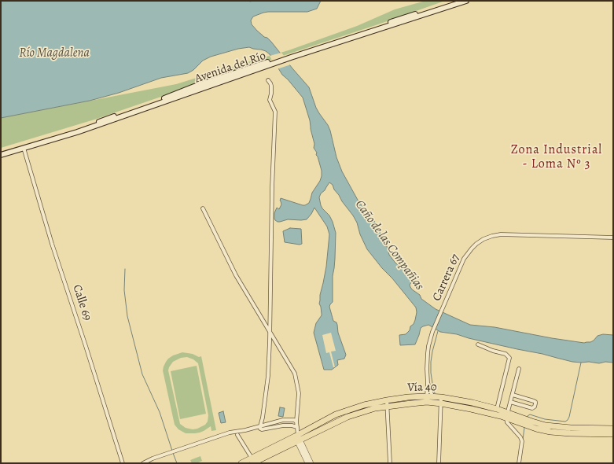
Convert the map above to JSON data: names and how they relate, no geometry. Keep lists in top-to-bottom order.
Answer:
{
  "streets": {
    "highway": ["Vía 40"],
    "main road": ["Avenida del Río"],
    "street": ["Carrera 67", "Calle 69"]
  },
  "crossings": [
    ["Avenida del Río", "Calle 69"],
    ["Carrera 67", "Vía 40"]
  ],
  "districts": ["Zona Industrial - Loma Nº 3"],
  "water": ["Río Magdalena", "Caño de las Compañias"]
}
